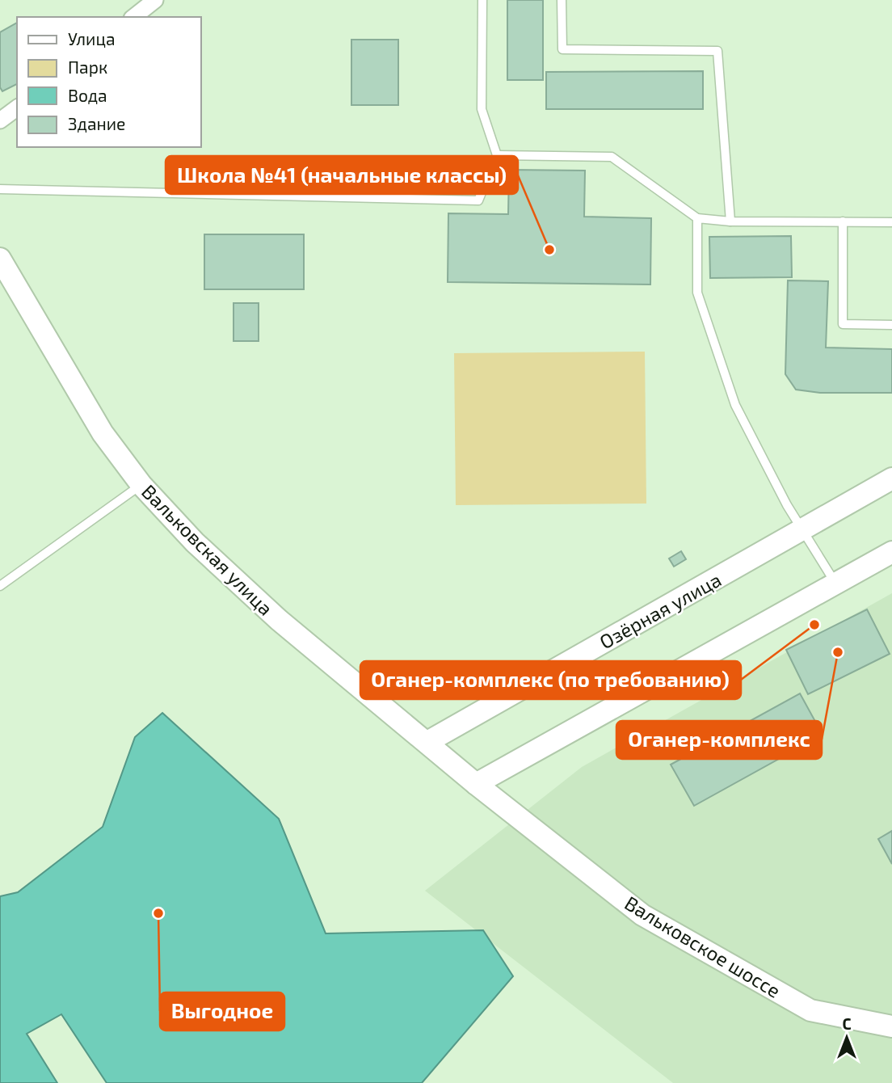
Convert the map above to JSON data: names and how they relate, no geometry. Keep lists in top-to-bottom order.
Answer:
{
  "streets": {
    "main road": ["Вальковская улица", "Озёрная улица", "Вальковское шоссе"]
  },
  "crossings": [
    ["Вальковская улица", "Озёрная улица"],
    ["Вальковская улица", "Вальковское шоссе"],
    ["Озёрная улица", "Вальковское шоссе"]
  ],
  "places": [
    "Школа №41 (начальные классы)",
    "Оганер-комплекс (по требованию)",
    "Оганер-комплекс",
    "Выгодное"
  ],
  "legend": [
    "Улица",
    "Парк",
    "Вода",
    "Здание"
  ],
  "north": "top"
}
